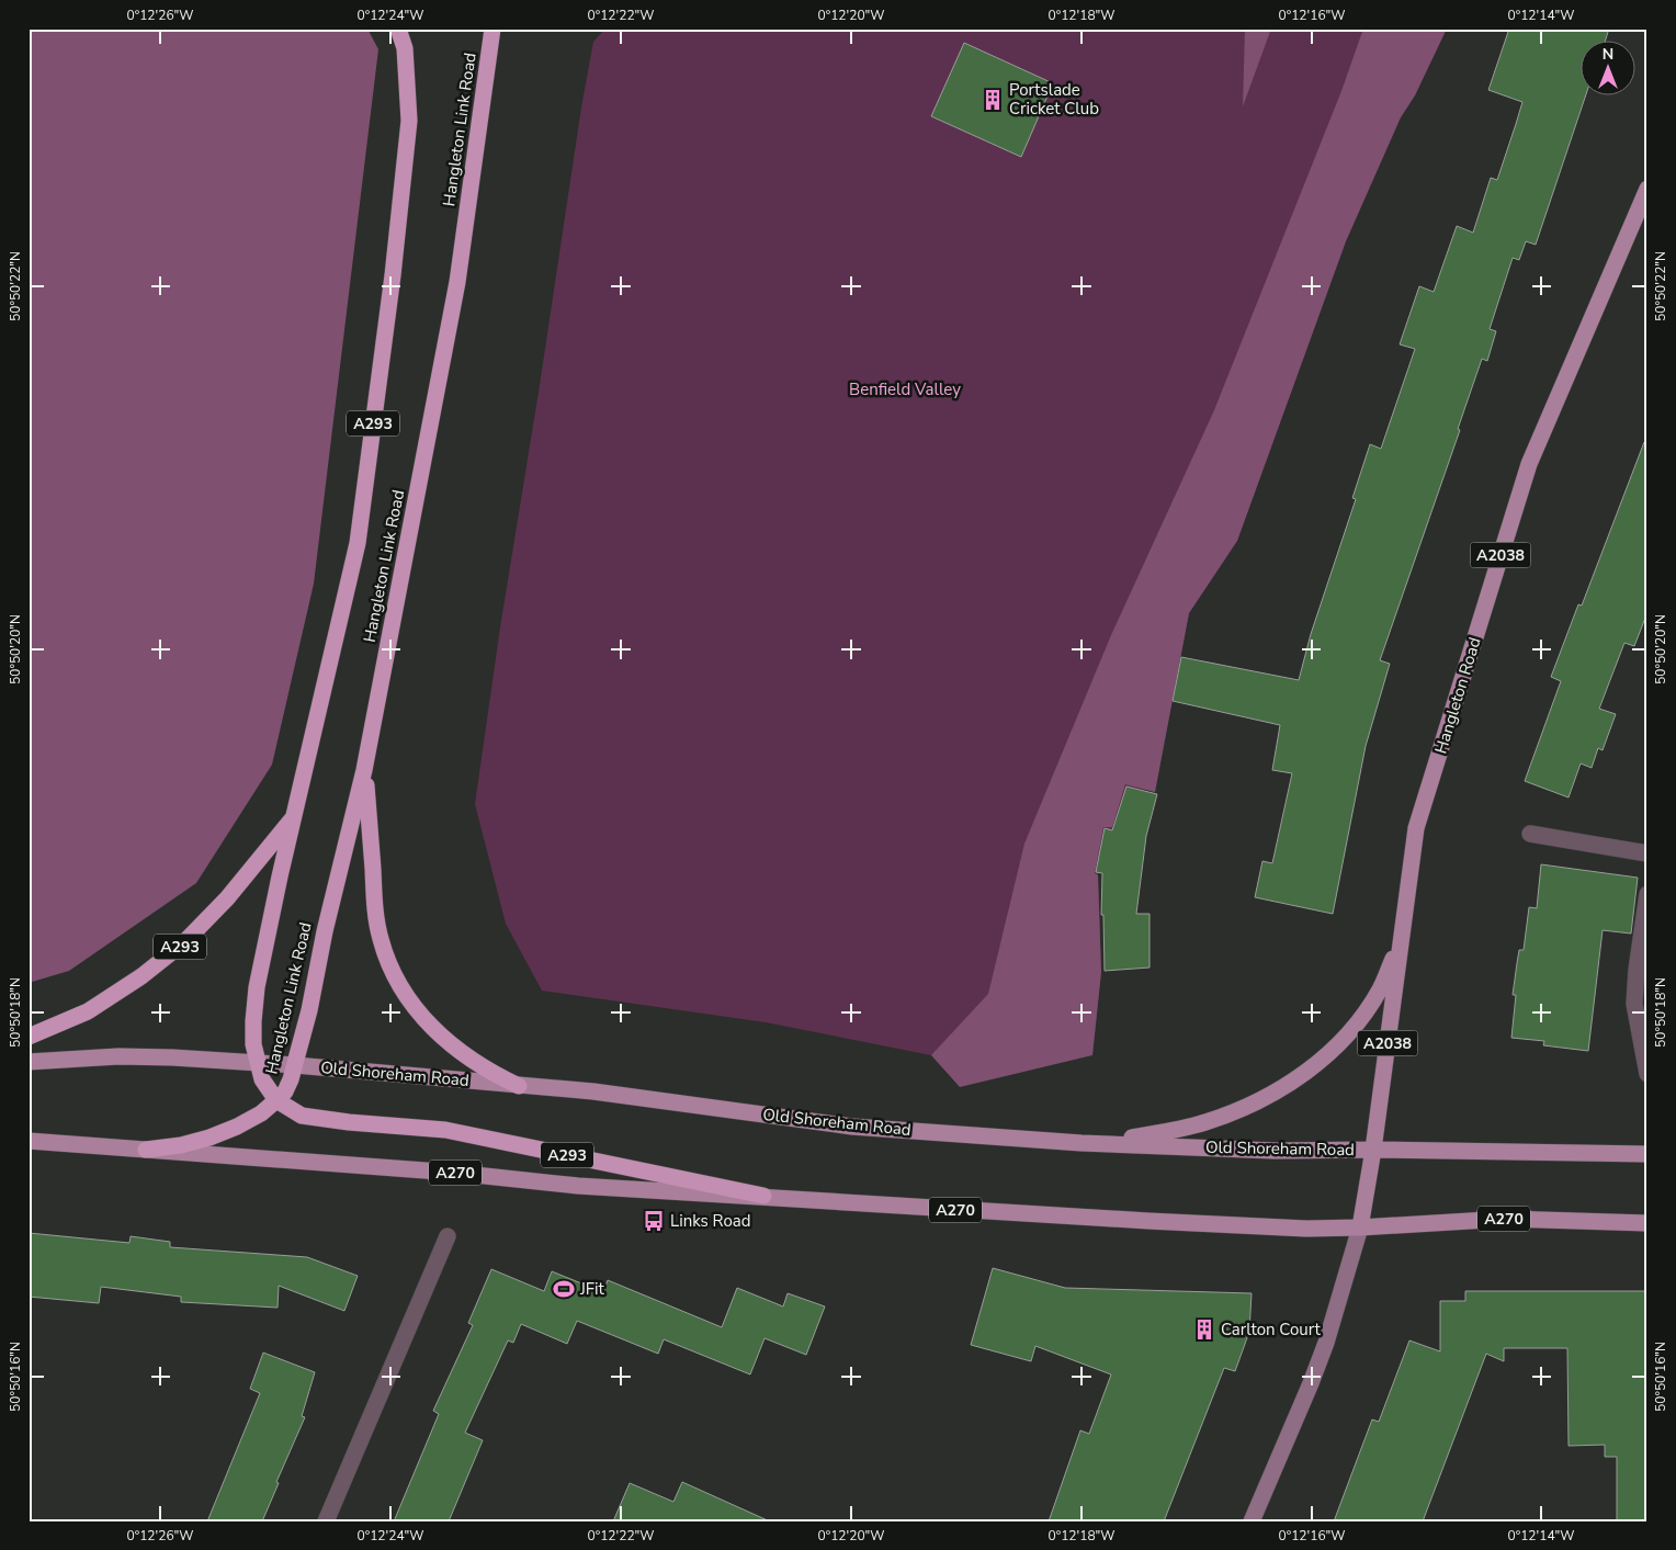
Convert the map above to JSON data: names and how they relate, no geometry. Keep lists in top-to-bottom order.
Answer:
{
  "streets": {
    "highway": ["Hangleton Link Road", "A293"],
    "main road": [
      "A2038",
      "Hangleton Road",
      "Old Shoreham Road",
      "A270"
    ]
  },
  "crossings": [
    ["Hangleton Link Road", "A293"],
    ["Hangleton Link Road", "Old Shoreham Road"],
    ["Hangleton Link Road", "A270"],
    ["Hangleton Road", "Old Shoreham Road"],
    ["Hangleton Road", "A270"]
  ],
  "parks": ["Benfield Valley"],
  "places": {
    "building": ["Portslade Cricket Club", "Carlton Court"],
    "bus stop": ["Links Road"],
    "sports": ["JFit"]
  },
  "north": "top",
  "coordinates": [
    "0°12'26\"W",
    "0°12'24\"W",
    "0°12'22\"W",
    "0°12'20\"W",
    "0°12'18\"W",
    "0°12'16\"W",
    "0°12'14\"W",
    "50°50'22\"N",
    "50°50'20\"N",
    "50°50'18\"N",
    "50°50'16\"N"
  ]
}
